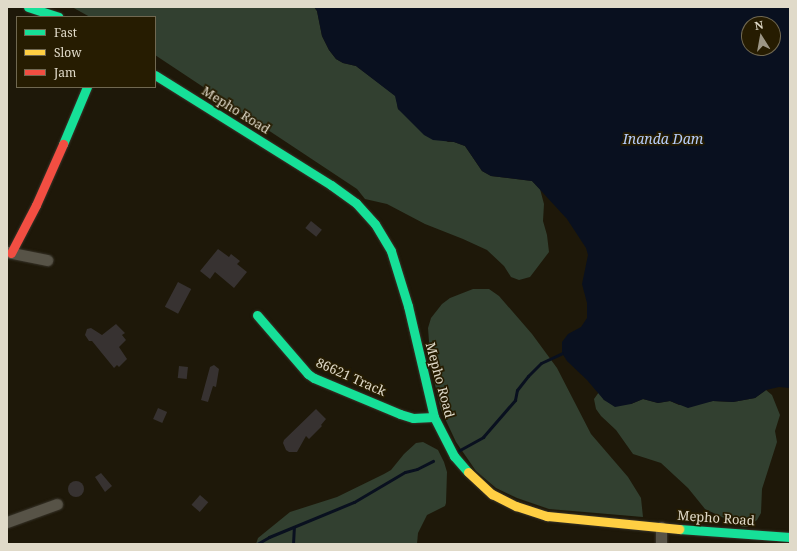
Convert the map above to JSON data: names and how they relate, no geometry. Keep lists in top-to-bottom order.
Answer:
{
  "streets": {
    "street": ["Mepho Road", "86621 Track"]
  },
  "crossings": [
    ["Mepho Road", "86621 Track"]
  ],
  "water": ["Inanda Dam"],
  "legend": ["Fast", "Slow", "Jam"],
  "north": "top"
}
